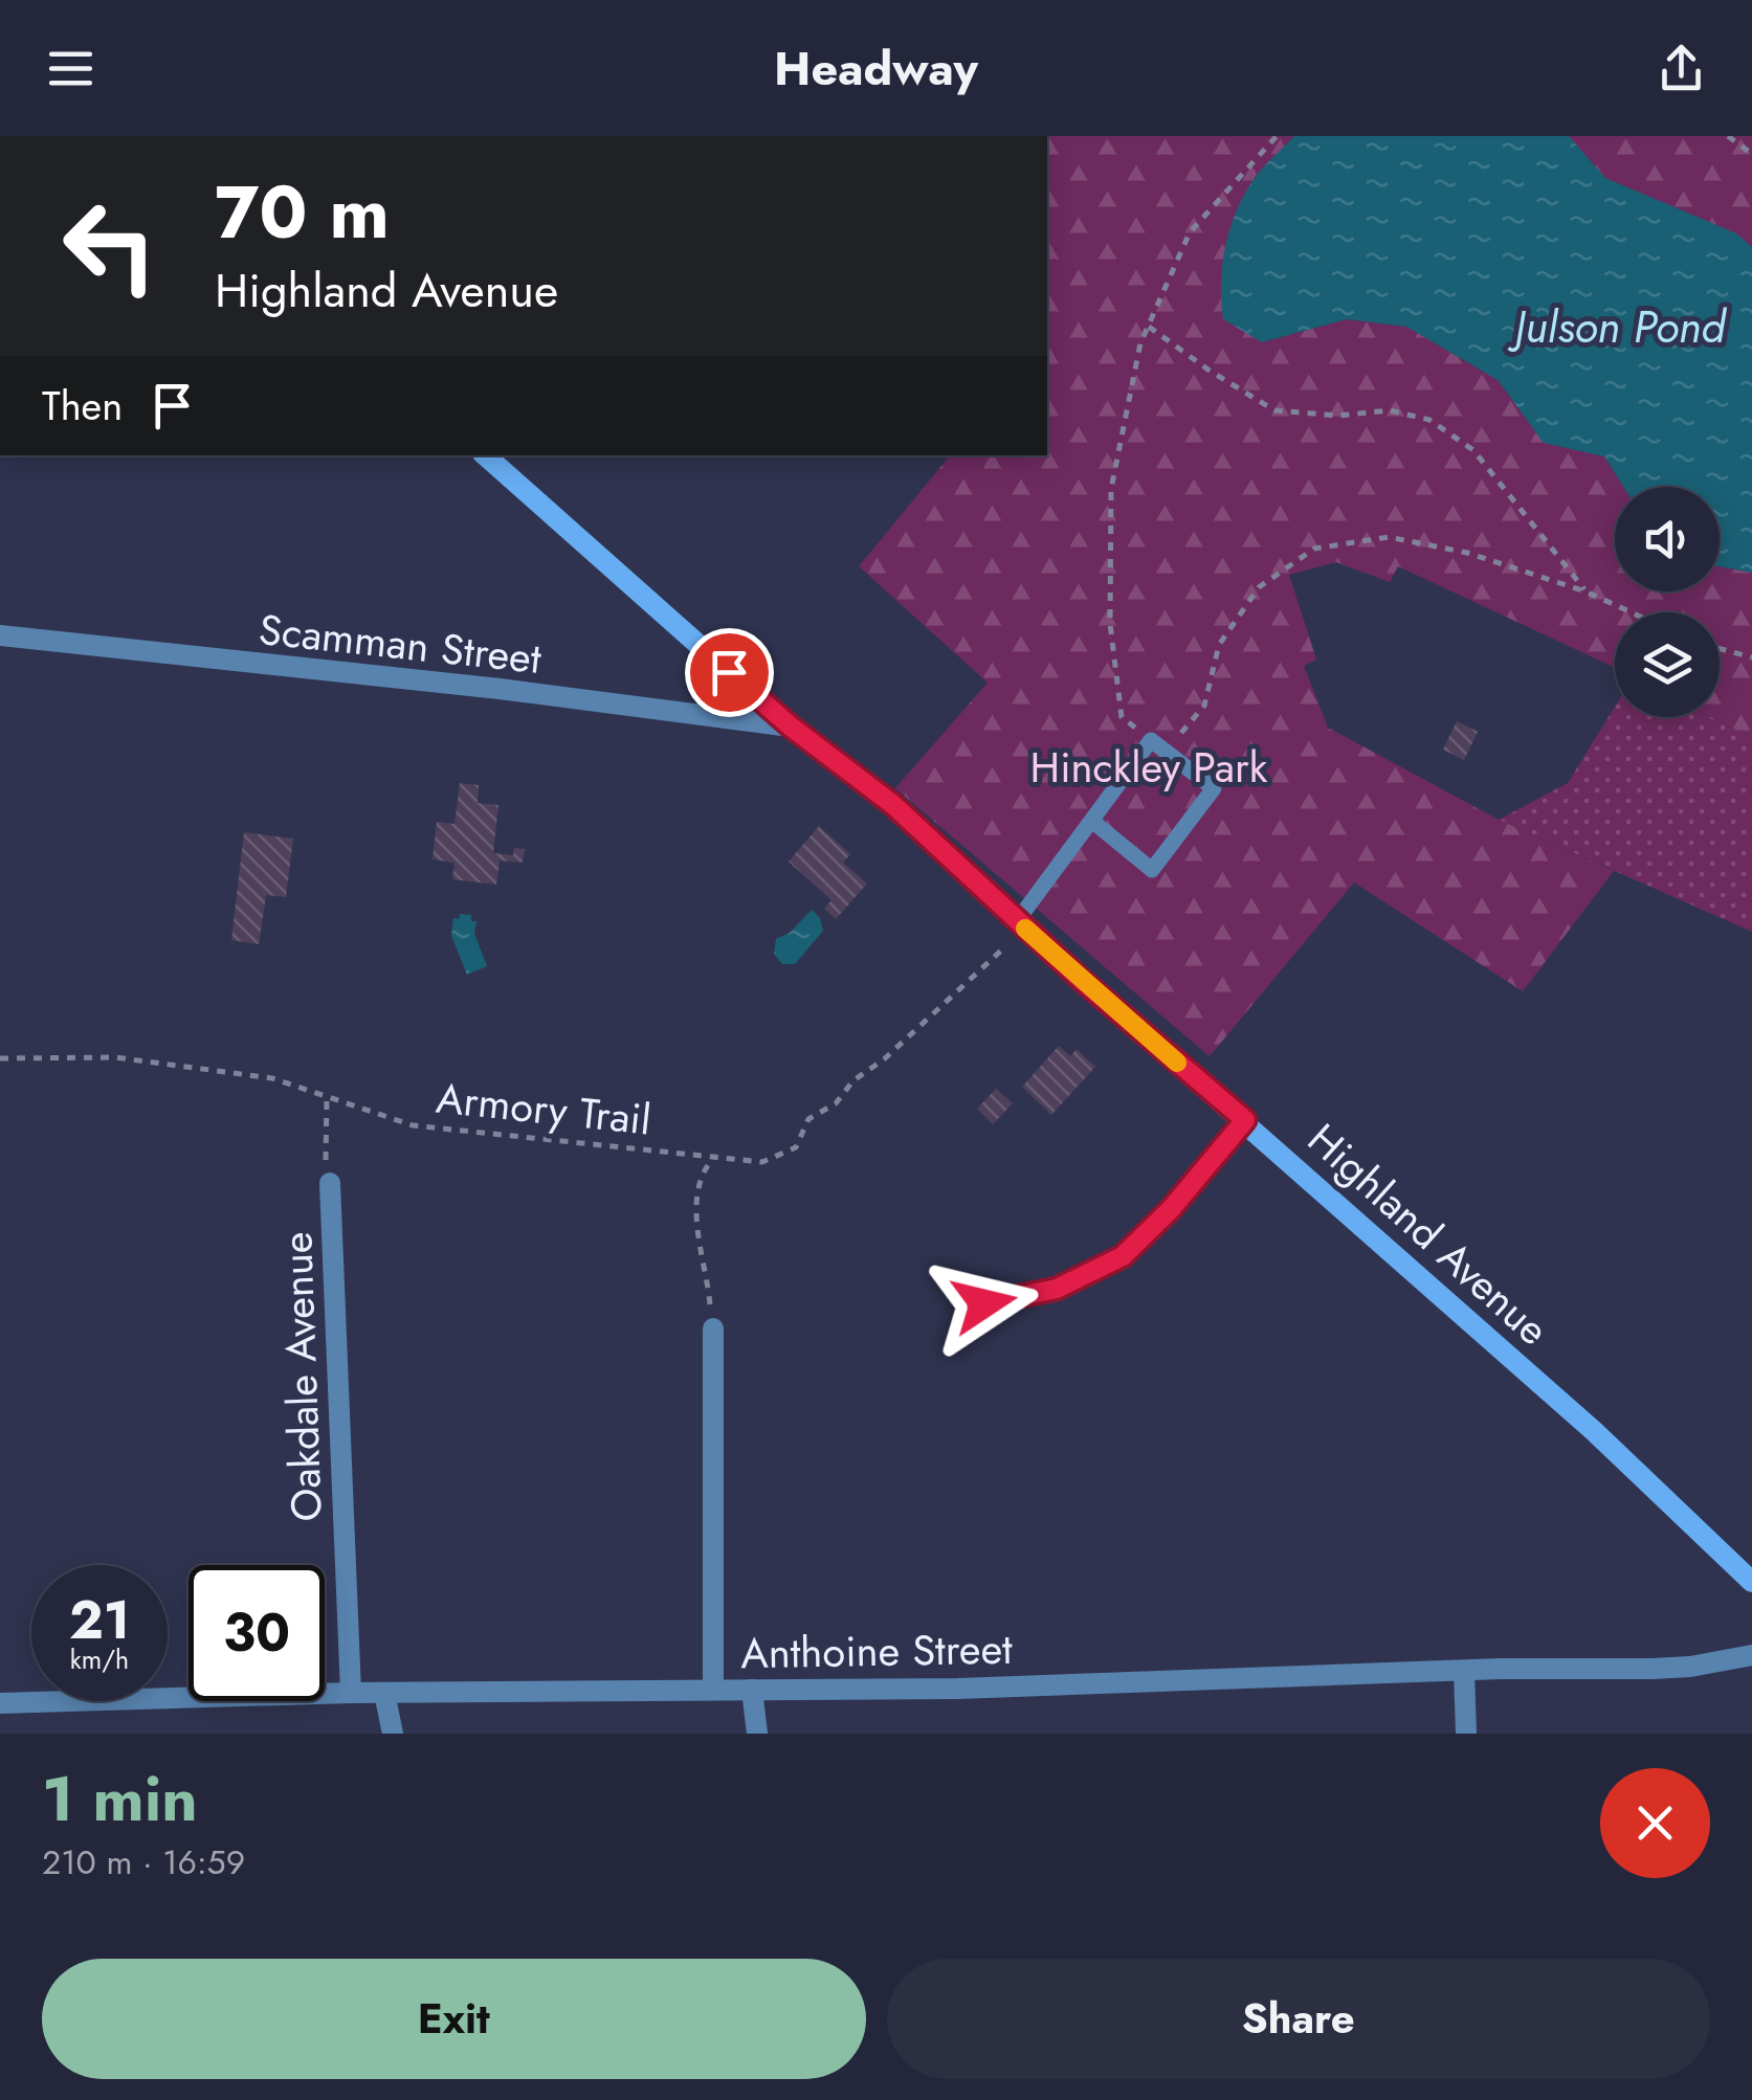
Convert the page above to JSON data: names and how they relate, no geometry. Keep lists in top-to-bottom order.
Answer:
{
  "streets": {
    "street": [
      "Scamman Street",
      "Highland Avenue",
      "Oakdale Avenue",
      "Anthoine Street"
    ],
    "path": ["Armory Trail"]
  },
  "crossings": [
    ["Scamman Street", "Highland Avenue"],
    ["Oakdale Avenue", "Anthoine Street"]
  ],
  "water": ["Julson Pond"],
  "parks": ["Hinckley Park"],
  "page": {
    "header": "Headway",
    "turn": ["70 m", "Highland Avenue"],
    "then": "Then",
    "speed": "21 km/h",
    "limit": "30",
    "heading": ["1 min", "210 m · 16:59"],
    "buttons": ["Exit", "Share"]
  }
}
